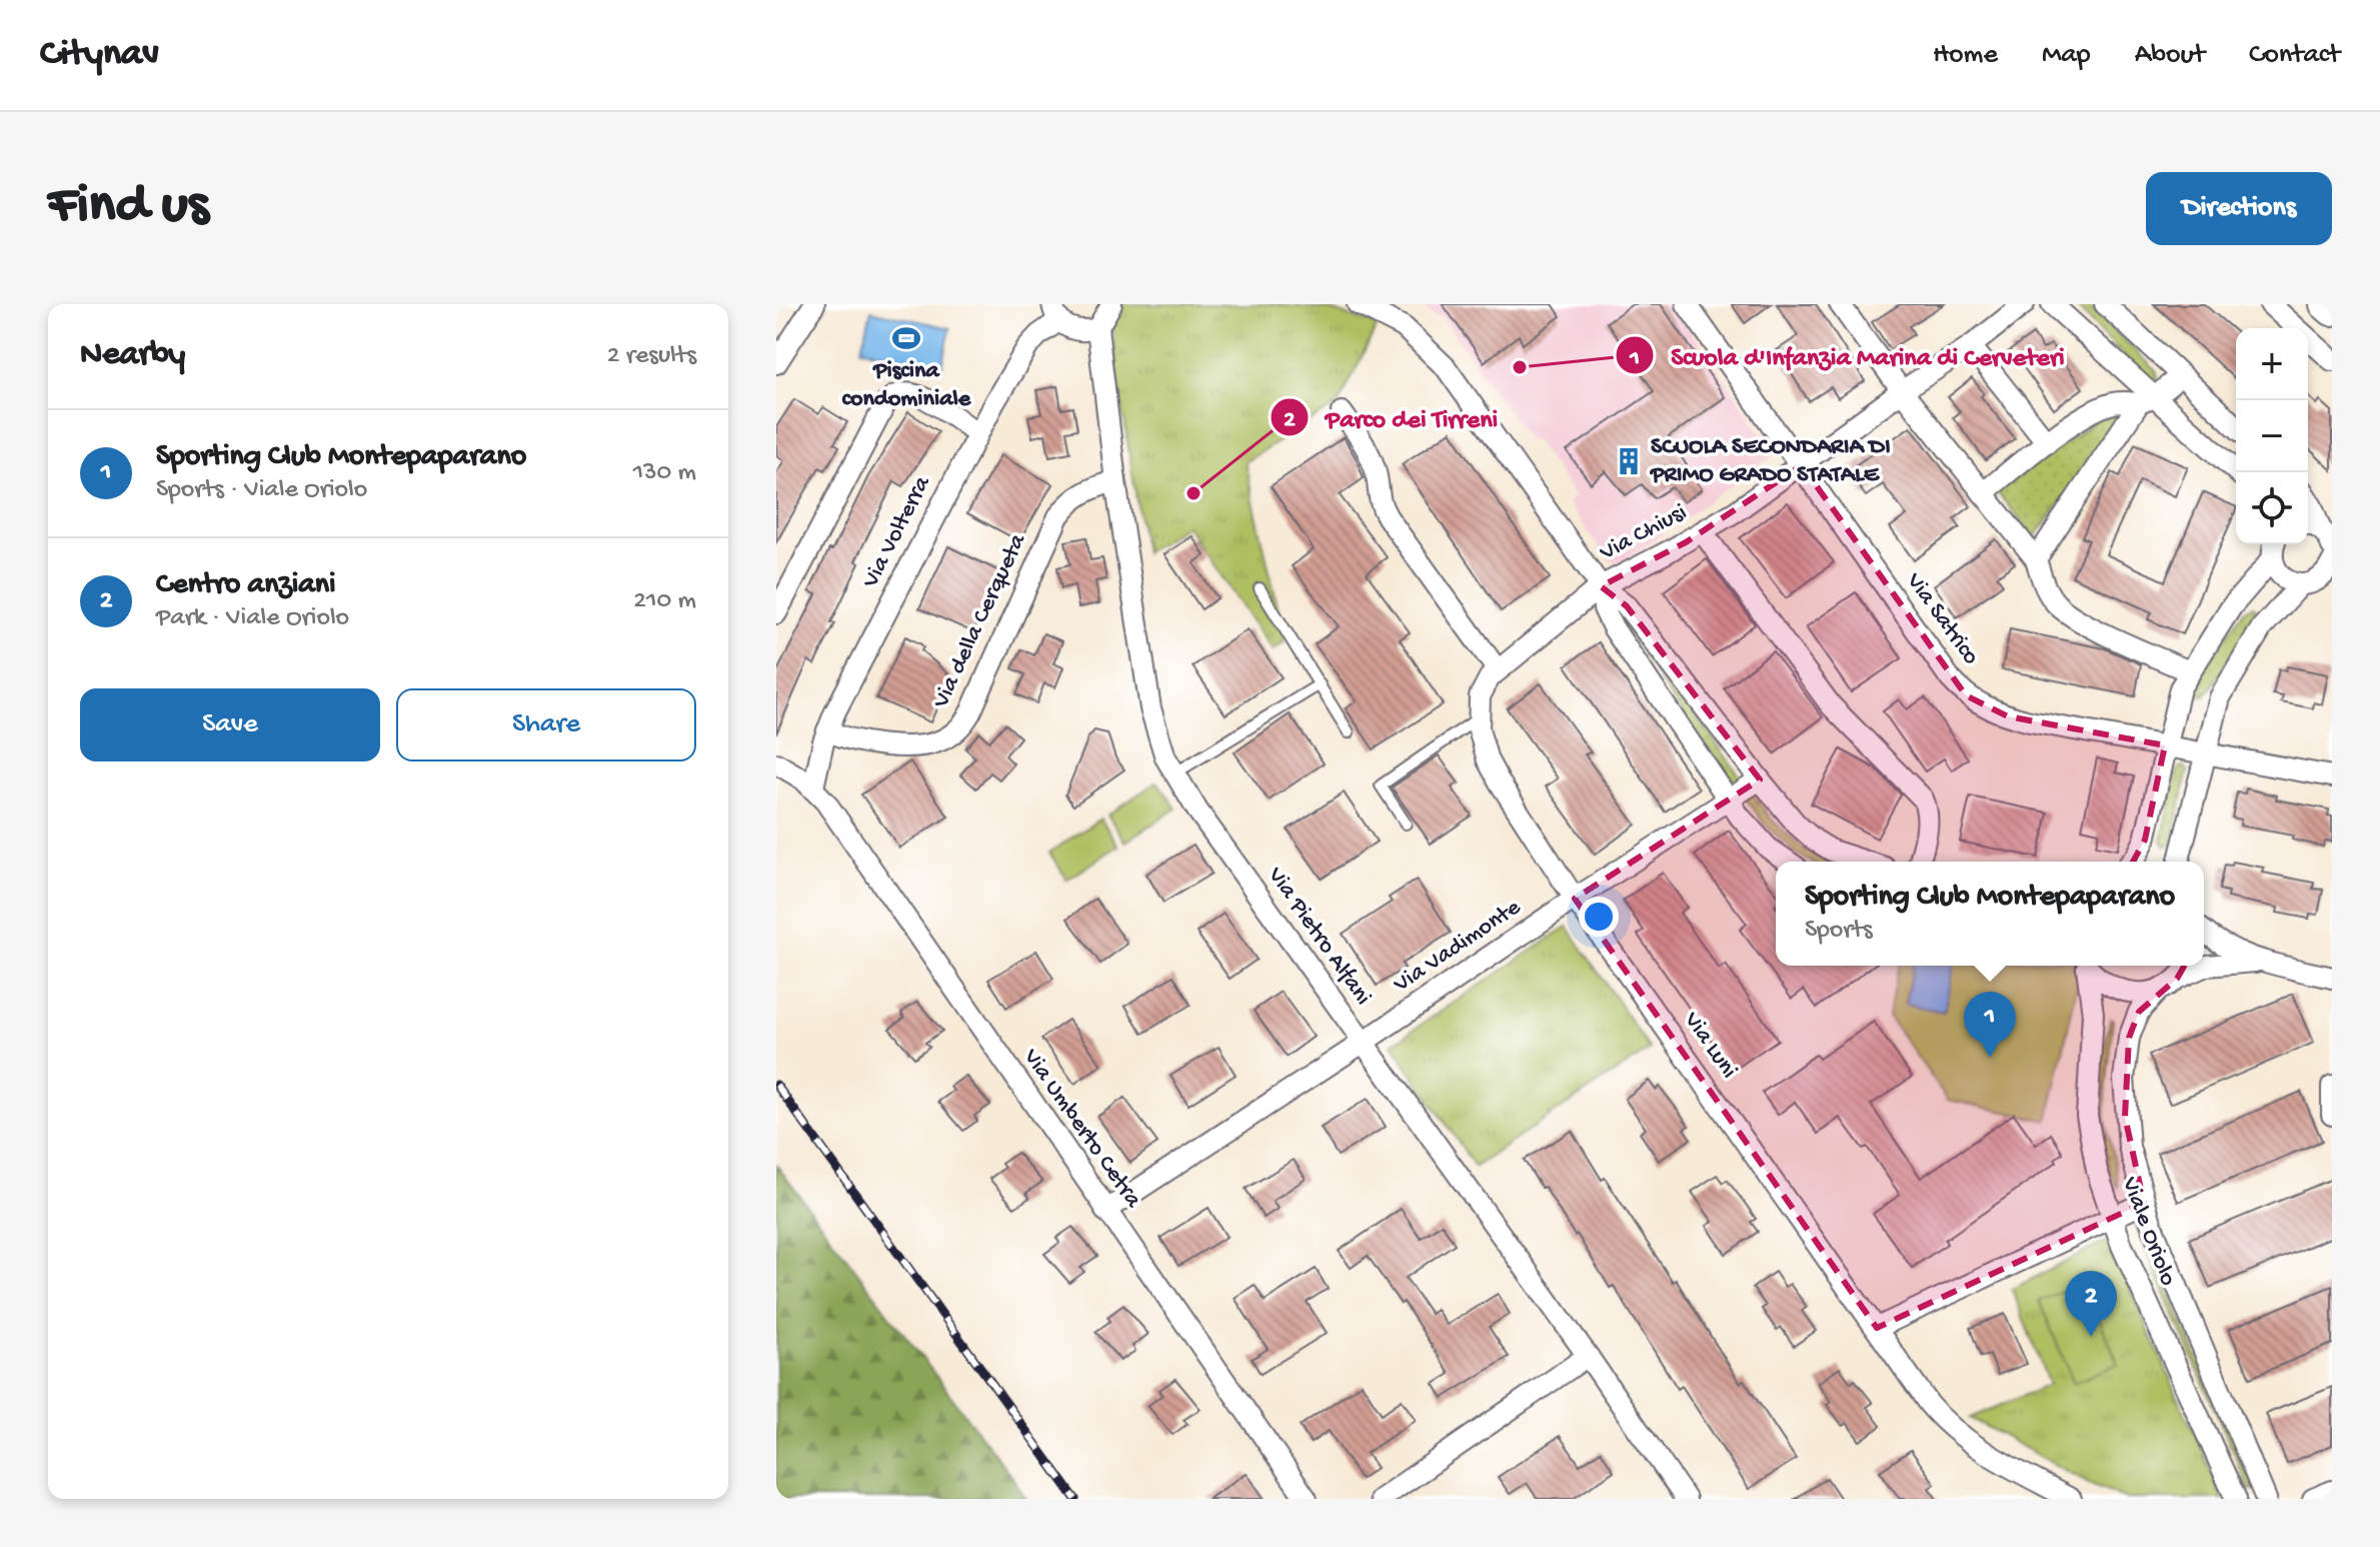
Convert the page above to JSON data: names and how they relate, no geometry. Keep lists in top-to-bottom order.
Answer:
{
  "streets": {
    "street": [
      "Via Volterra",
      "Via Chiusi",
      "Via Satrico",
      "Via della Cerqueta",
      "Via Pietro Alfani",
      "Via Vadimonte",
      "Via Luni",
      "Via Umberto Cetra",
      "Viale Oriolo"
    ]
  },
  "crossings": [
    ["Via Volterra", "Via della Cerqueta"],
    ["Via Volterra", "Via Umberto Cetra"],
    ["Via Chiusi", "Via Satrico"],
    ["Via Chiusi", "Via Luni"],
    ["Via della Cerqueta", "Via Pietro Alfani"],
    ["Via Pietro Alfani", "Via Vadimonte"],
    ["Via Vadimonte", "Via Luni"],
    ["Via Vadimonte", "Via Umberto Cetra"]
  ],
  "places": {
    "sports": ["Piscina condominiale"],
    "other": ["Scuola d'Infanzia Marina di Cerveteri", "Parco dei Tirreni"],
    "building": ["SCUOLA SECONDARIA DI PRIMO GRADO STATALE"]
  },
  "page": {
    "header": "Citynav",
    "nav": [
      "Home",
      "Map",
      "About",
      "Contact"
    ],
    "buttons": [
      "Directions",
      ["Save", "Share"]
    ],
    "title": "Find us",
    "heading": ["Nearby", "2 results"],
    "map_buttons": ["+", "−"],
    "list": [
      {
        "mark": "1",
        "name": "Sporting Club Montepaparano",
        "note": "Sports · Viale Oriolo",
        "value": "130 m"
      },
      {
        "mark": "2",
        "name": "Centro anziani",
        "note": "Park · Viale Oriolo",
        "value": "210 m"
      }
    ],
    "popup": ["Sporting Club Montepaparano", "Sports"],
    "pins": ["1", "2"]
  }
}
